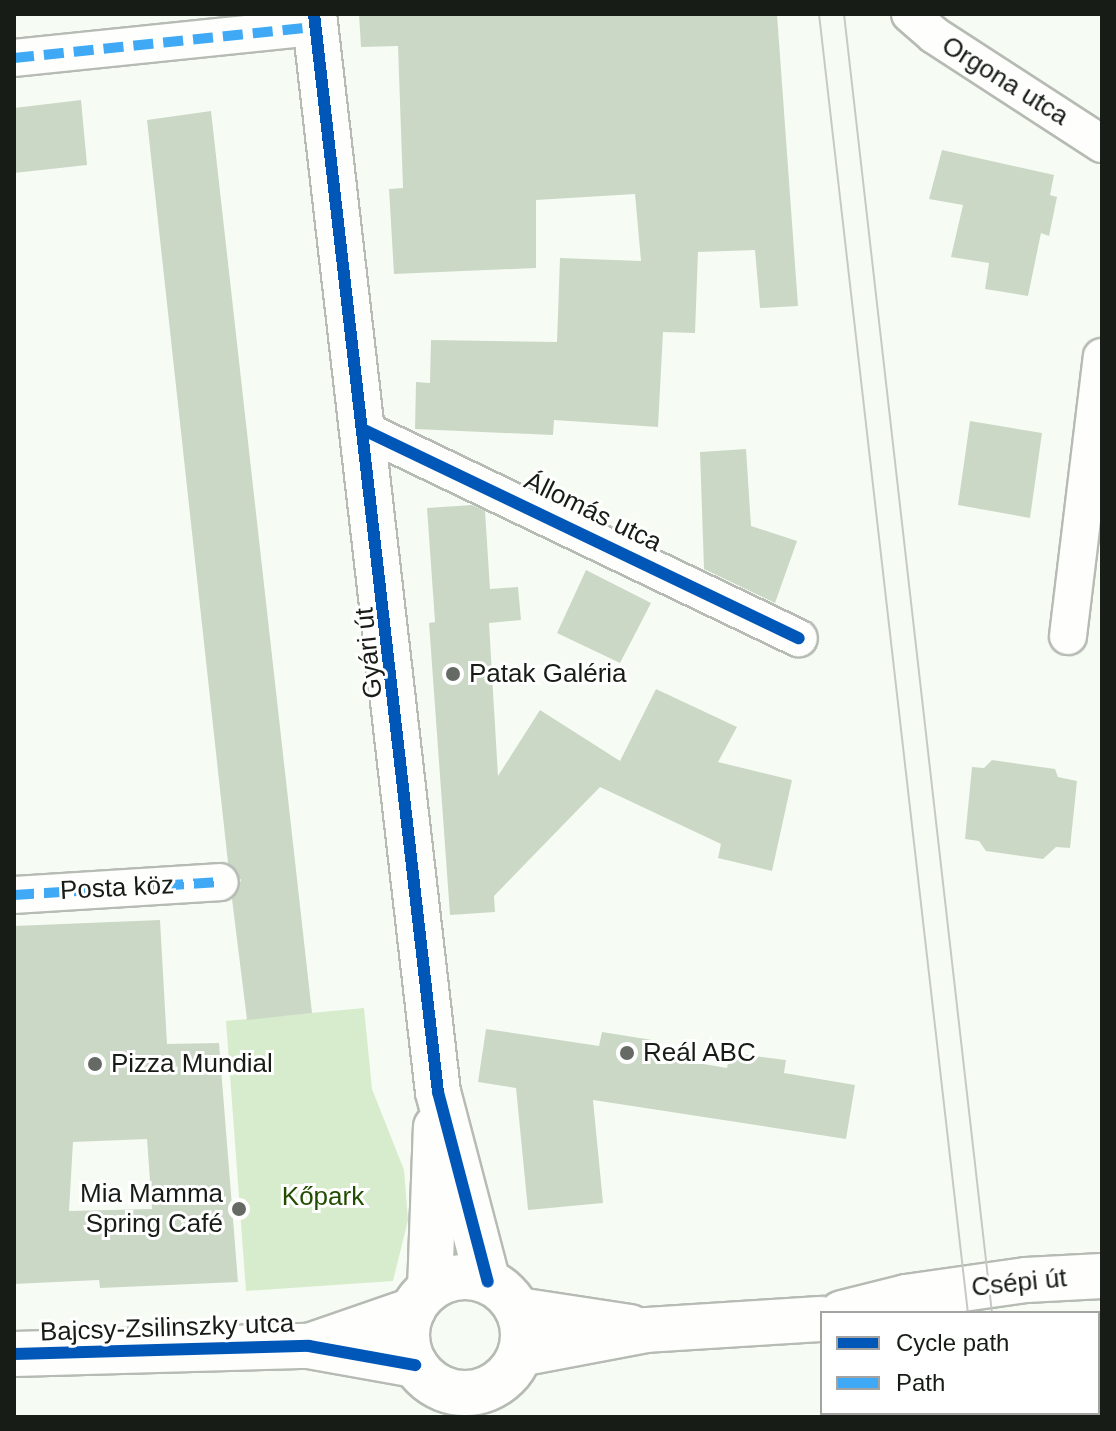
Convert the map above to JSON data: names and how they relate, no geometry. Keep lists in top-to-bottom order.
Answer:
{
  "streets": {
    "street": [
      "Orgona utca",
      "Állomás utca",
      "Gyári út",
      "Posta köz",
      "Csépi út",
      "Bajcsy-Zsilinszky utca"
    ]
  },
  "crossings": [
    ["Állomás utca", "Gyári út"],
    ["Gyári út", "Csépi út"],
    ["Gyári út", "Bajcsy-Zsilinszky utca"],
    ["Csépi út", "Bajcsy-Zsilinszky utca"]
  ],
  "parks": ["Kőpark"],
  "places": [
    "Patak Galéria",
    "Reál ABC",
    "Pizza Mundial",
    "Mia Mamma Spring Café"
  ],
  "legend": ["Cycle path", "Path"]
}
